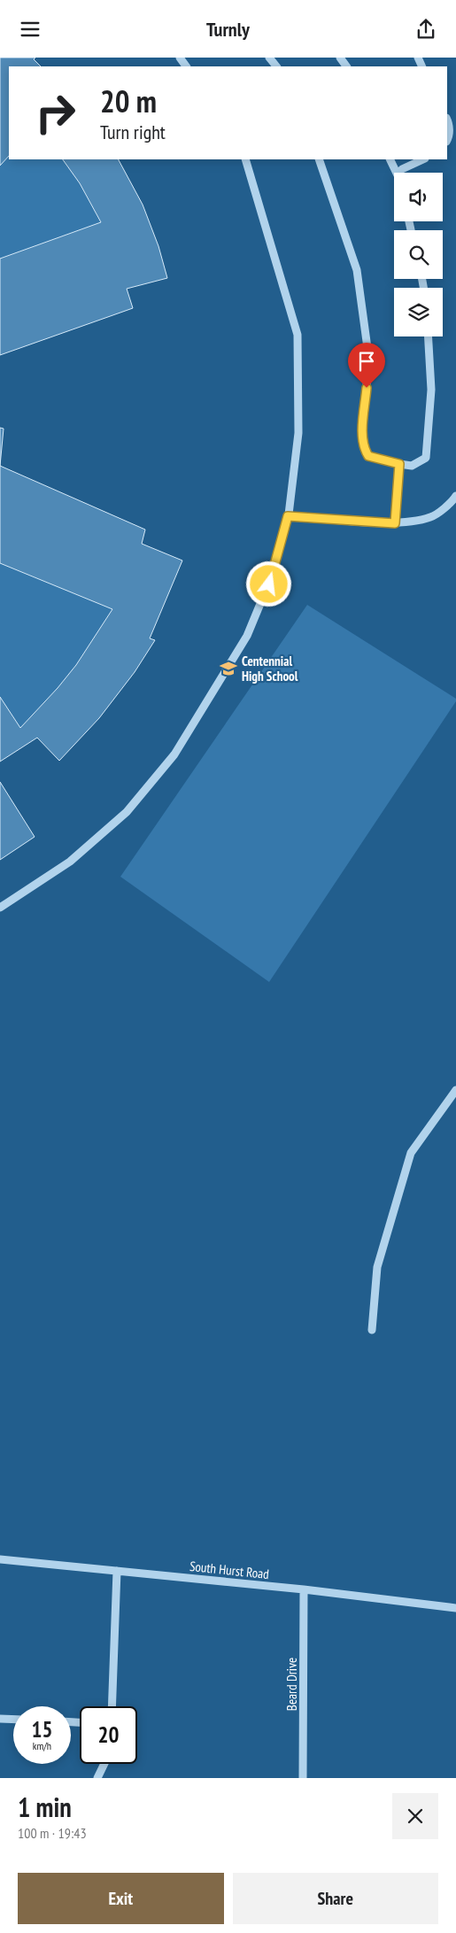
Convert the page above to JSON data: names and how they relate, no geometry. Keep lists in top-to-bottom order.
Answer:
{
  "streets": {
    "street": ["South Hurst Road", "Beard Drive"]
  },
  "crossings": [
    ["South Hurst Road", "Beard Drive"]
  ],
  "places": {
    "school or university": ["Centennial High School"]
  },
  "page": {
    "header": "Turnly",
    "turn": ["20 m", "Turn right"],
    "speed": "15 km/h",
    "limit": "20",
    "heading": ["1 min", "100 m · 19:43"],
    "buttons": ["Exit", "Share"]
  }
}
